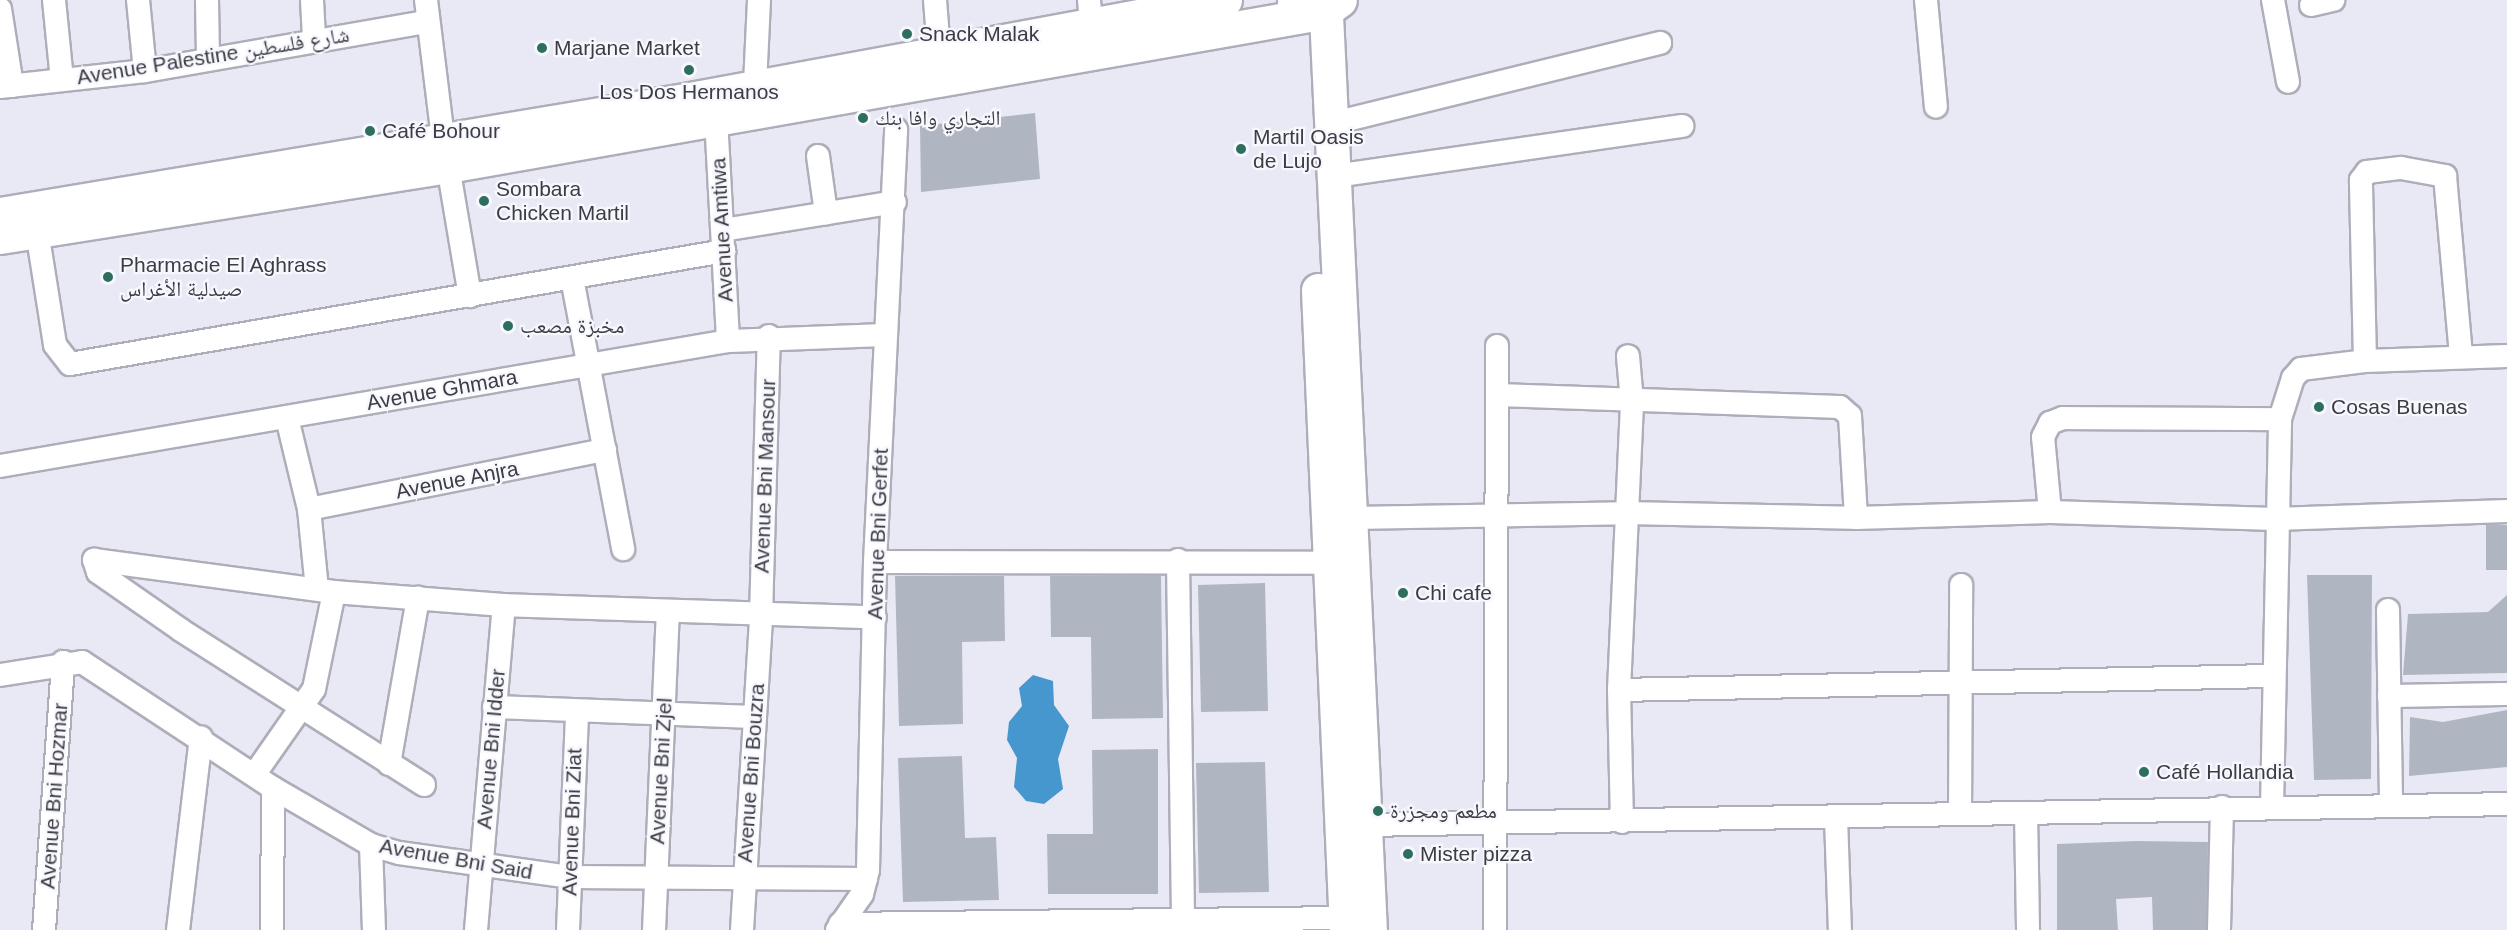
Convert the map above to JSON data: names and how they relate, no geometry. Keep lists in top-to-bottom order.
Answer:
{
  "streets": {
    "street": [
      "Avenue Palestine شارع فلسطين",
      "Avenue Amtiwa",
      "Avenue Ghmara",
      "Avenue Bni Mansour",
      "Avenue Anjra",
      "Avenue Bni Gerfet",
      "Avenue Bni Idder",
      "Avenue Bni Zjel",
      "Avenue Bni Bouzra",
      "Avenue Bni Hozmar",
      "Avenue Bni Ziat",
      "Avenue Bni Said"
    ]
  },
  "crossings": [
    ["Avenue Amtiwa", "Avenue Ghmara"],
    ["Avenue Ghmara", "Avenue Bni Mansour"],
    ["Avenue Ghmara", "Avenue Bni Gerfet"],
    ["Avenue Bni Mansour", "Avenue Bni Bouzra"],
    ["Avenue Bni Gerfet", "Avenue Bni Said"],
    ["Avenue Bni Idder", "Avenue Bni Said"],
    ["Avenue Bni Zjel", "Avenue Bni Said"],
    ["Avenue Bni Bouzra", "Avenue Bni Said"],
    ["Avenue Bni Hozmar", "Avenue Bni Said"],
    ["Avenue Bni Ziat", "Avenue Bni Said"]
  ],
  "places": [
    "Snack Malak",
    "Marjane Market",
    "Los Dos Hermanos",
    "التجاري وافا بنك",
    "Café Bohour",
    "Martil Oasis de Lujo",
    "Sombara Chicken Martil",
    "Pharmacie El Aghrass صيدلية الأغراس",
    "مخبزة مصعب",
    "Cosas Buenas",
    "Chi cafe",
    "Café Hollandia",
    "مطعم ومجزرة",
    "Mister pizza"
  ]
}
